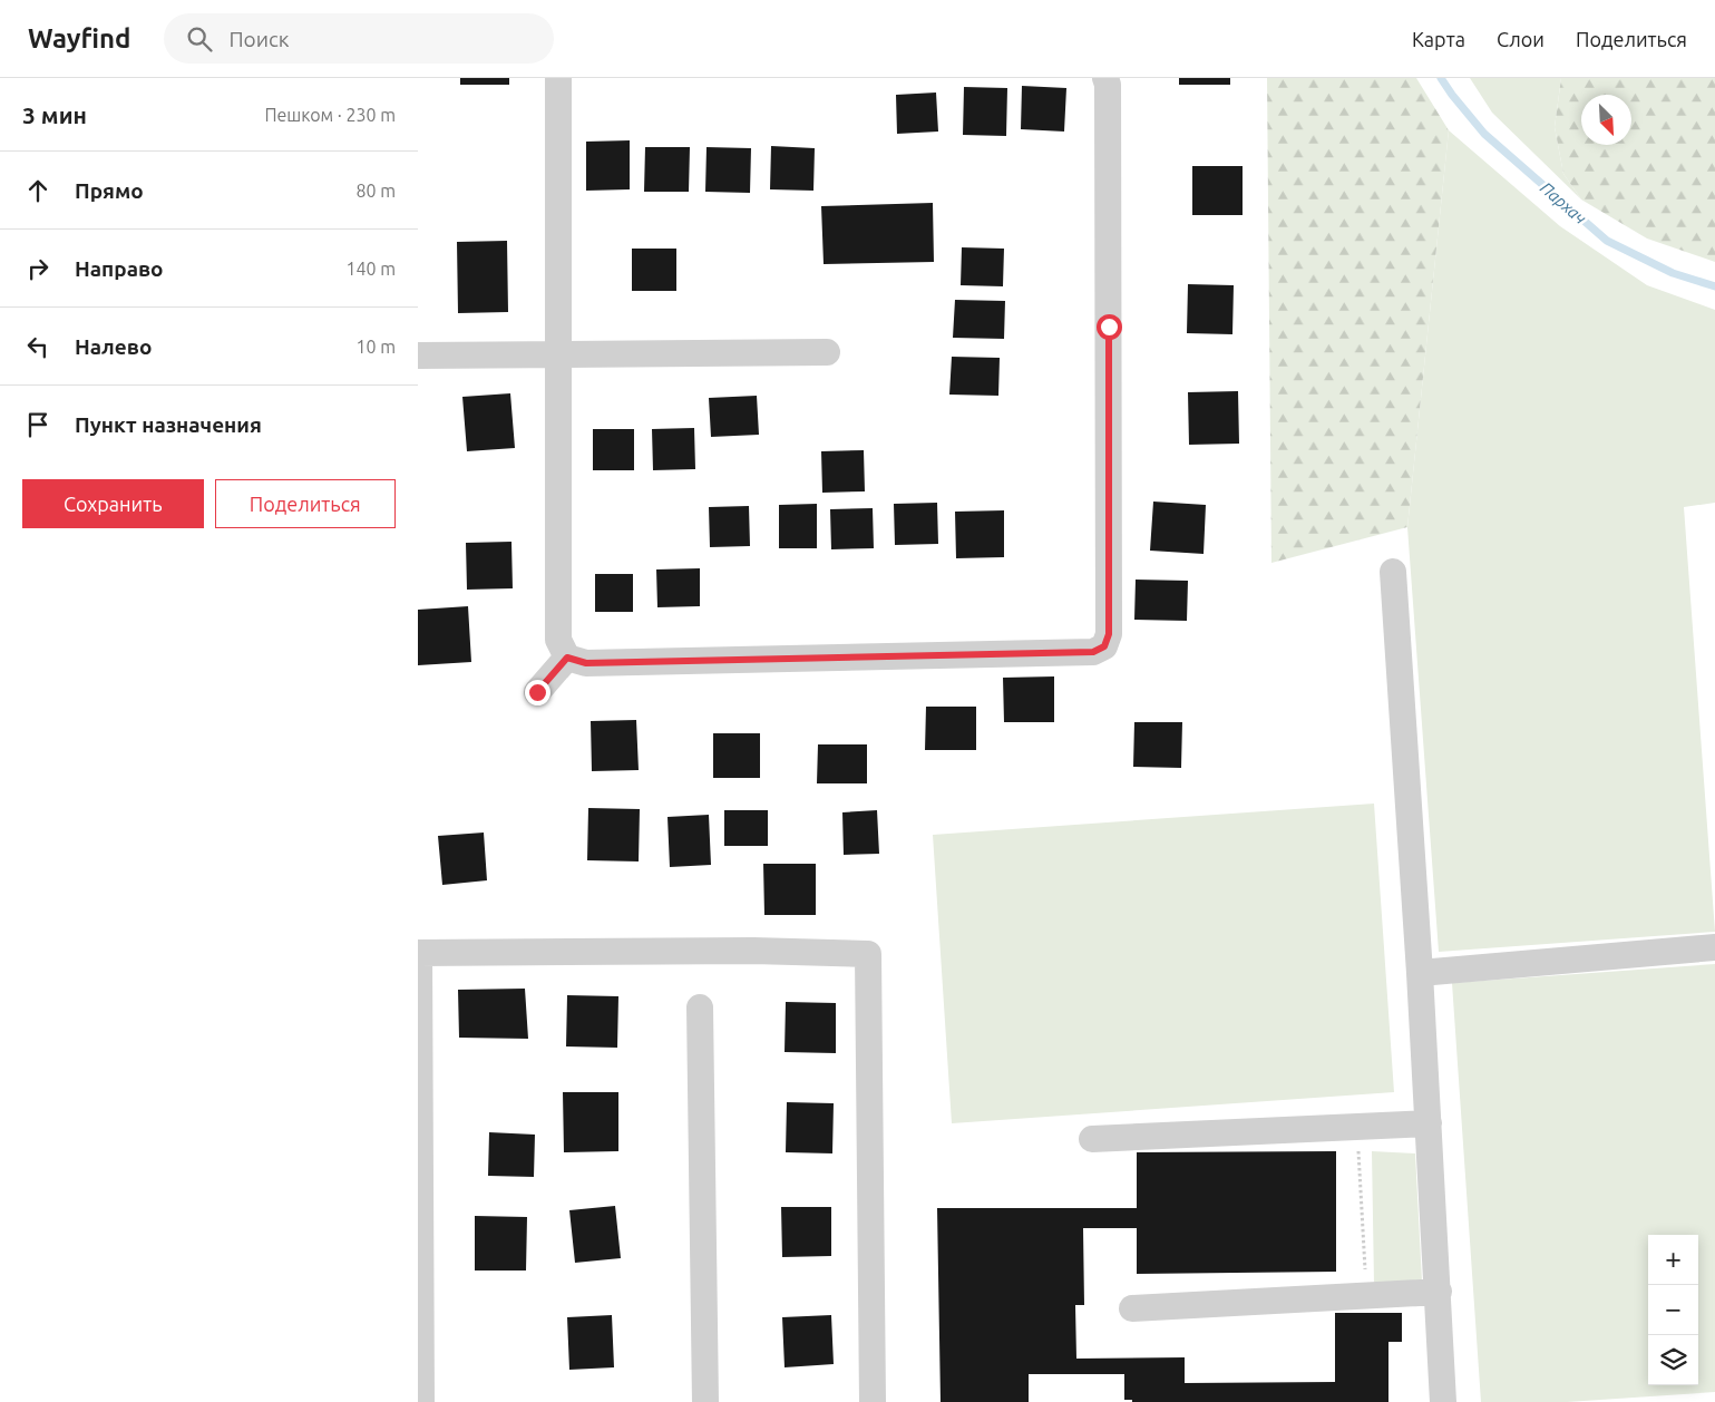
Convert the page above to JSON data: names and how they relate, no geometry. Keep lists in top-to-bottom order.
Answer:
{
  "water": ["Пархач"],
  "north": "bottom right",
  "page": {
    "header": "Wayfind",
    "search": "Поиск",
    "nav": ["Карта", "Слои", "Поделиться"],
    "heading": ["3 мин", "Пешком · 230 m"],
    "list": [
      ["Прямо", "80 m"],
      ["Направо", "140 m"],
      ["Налево", "10 m"],
      "Пункт назначения"
    ],
    "buttons": ["Сохранить", "Поделиться"],
    "map_buttons": ["+", "−"]
  }
}
